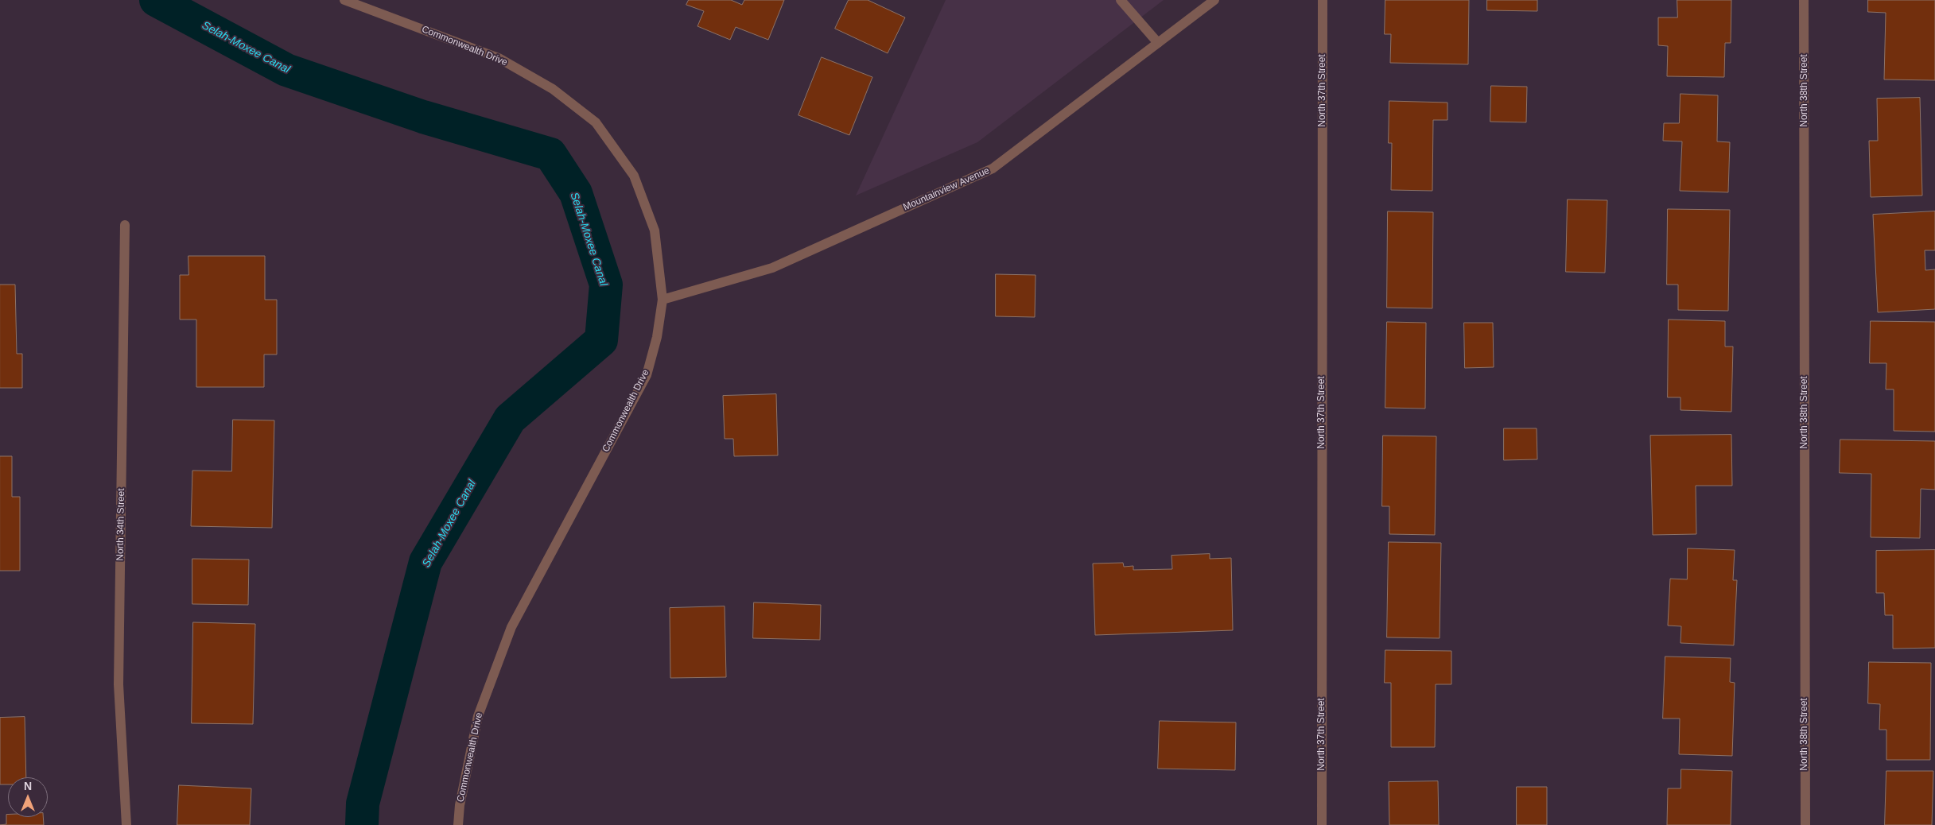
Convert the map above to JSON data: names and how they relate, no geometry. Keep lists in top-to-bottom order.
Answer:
{
  "streets": {
    "street": [
      "Commonwealth Drive",
      "North 37th Street",
      "North 38th Street",
      "Mountainview Avenue",
      "North 34th Street"
    ]
  },
  "crossings": [
    ["Commonwealth Drive", "Mountainview Avenue"]
  ],
  "water": ["Selah-Moxee Canal"],
  "north": "top"
}
